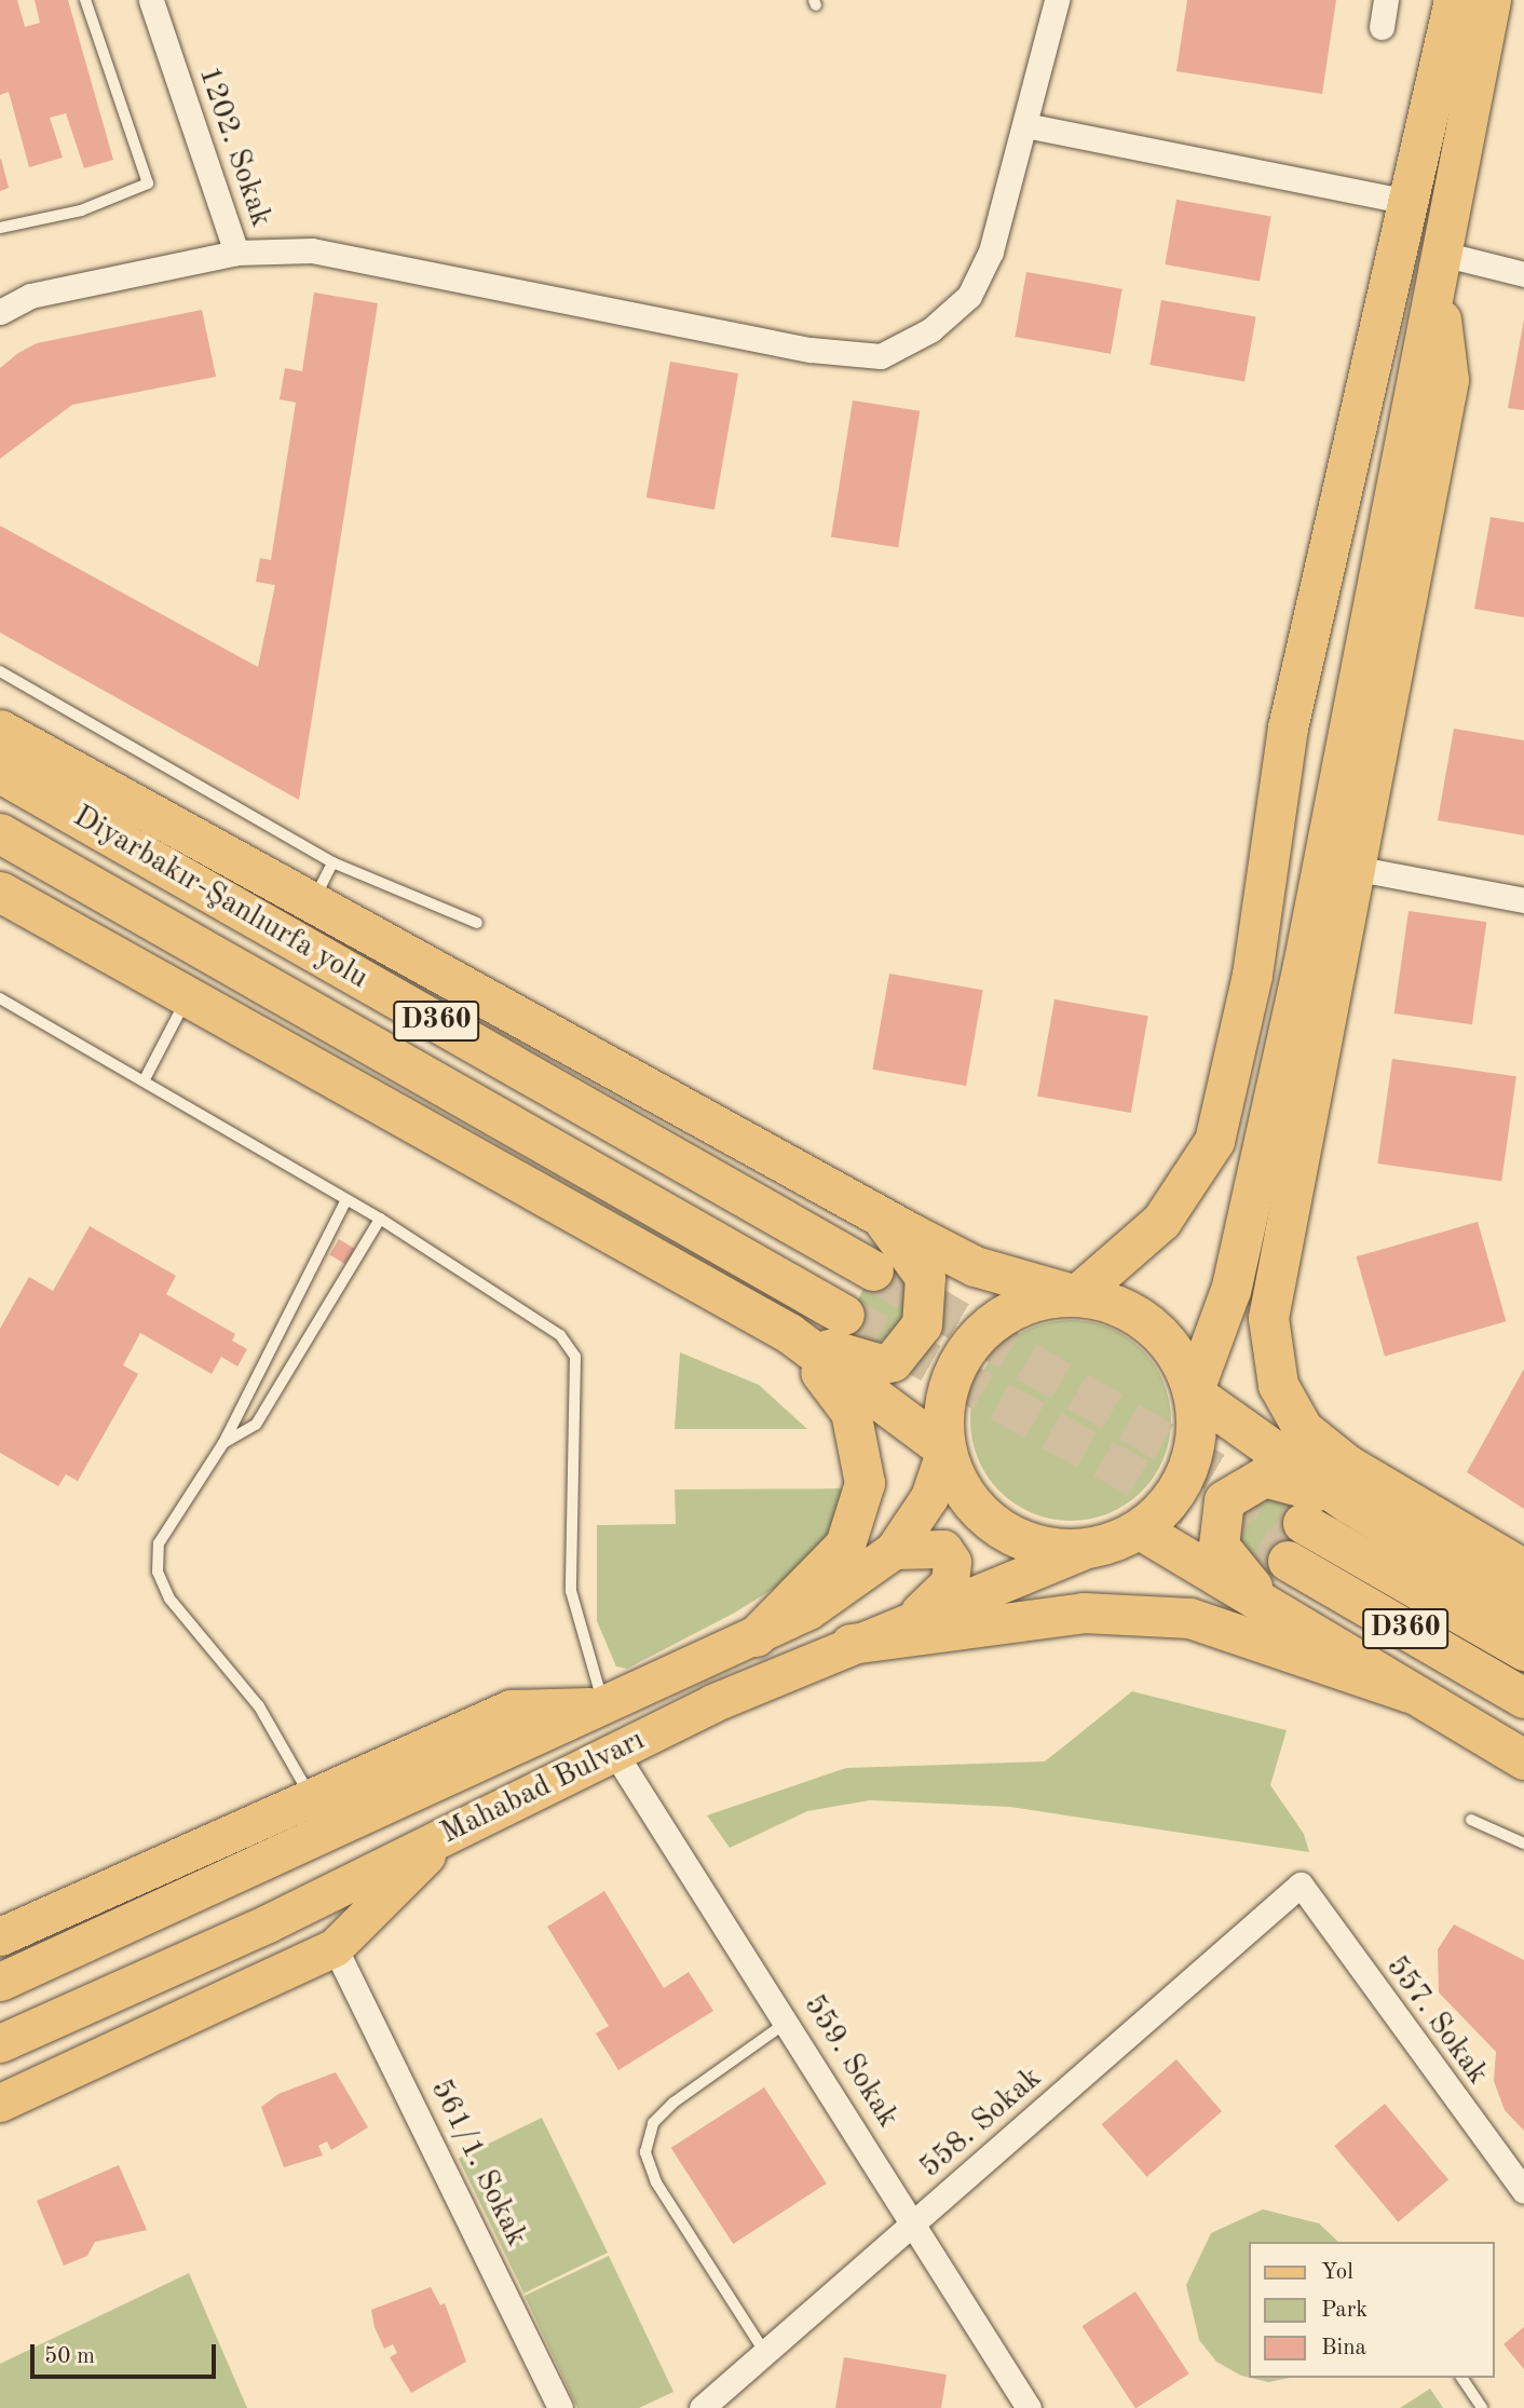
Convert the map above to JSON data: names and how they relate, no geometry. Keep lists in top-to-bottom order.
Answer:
{
  "streets": {
    "highway": ["Diyarbakır-Şanlıurfa yolu", "D360"],
    "main road": ["Mahabad Bulvarı"],
    "street": [
      "1202. Sokak",
      "557. Sokak",
      "559. Sokak",
      "558. Sokak",
      "561/1. Sokak"
    ]
  },
  "crossings": [
    ["Mahabad Bulvarı", "559. Sokak"],
    ["557. Sokak", "558. Sokak"],
    ["559. Sokak", "558. Sokak"]
  ],
  "legend": ["Yol", "Park", "Bina"],
  "scale_bar": "50 m"
}
